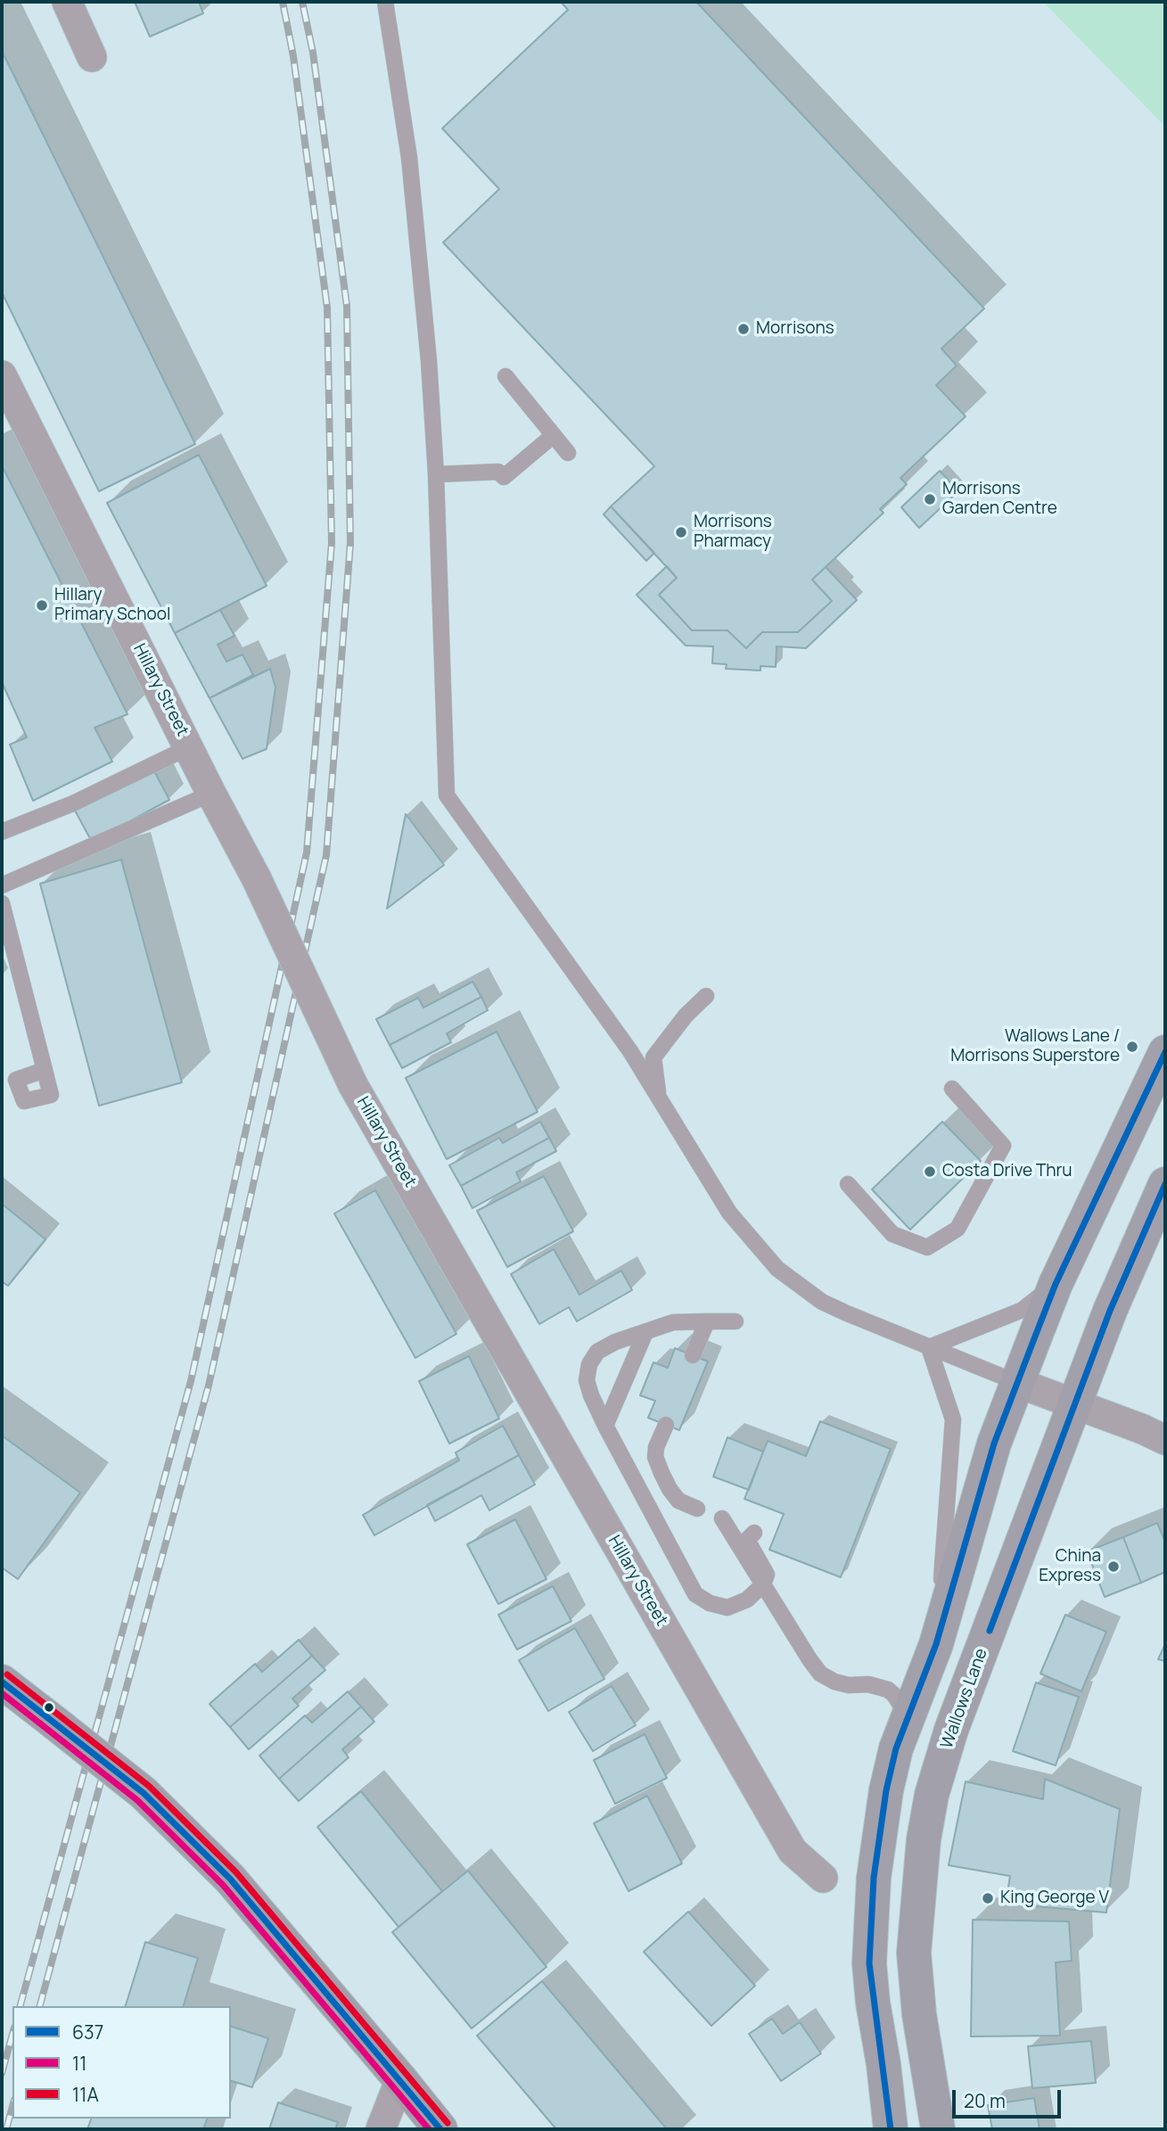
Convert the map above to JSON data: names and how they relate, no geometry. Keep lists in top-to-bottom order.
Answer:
{
  "streets": {
    "highway": ["Wallows Lane"],
    "street": ["Hillary Street"]
  },
  "places": [
    "Morrisons",
    "Morrisons Garden Centre",
    "Morrisons Pharmacy",
    "Hillary Primary School",
    "Wallows Lane / Morrisons Superstore",
    "Costa Drive Thru",
    "China Express",
    "King George V"
  ],
  "lines": ["transit line 637", "transit line 11A", "transit line 11"],
  "legend": ["637", "11", "11A"],
  "scale_bar": "20 m"
}
